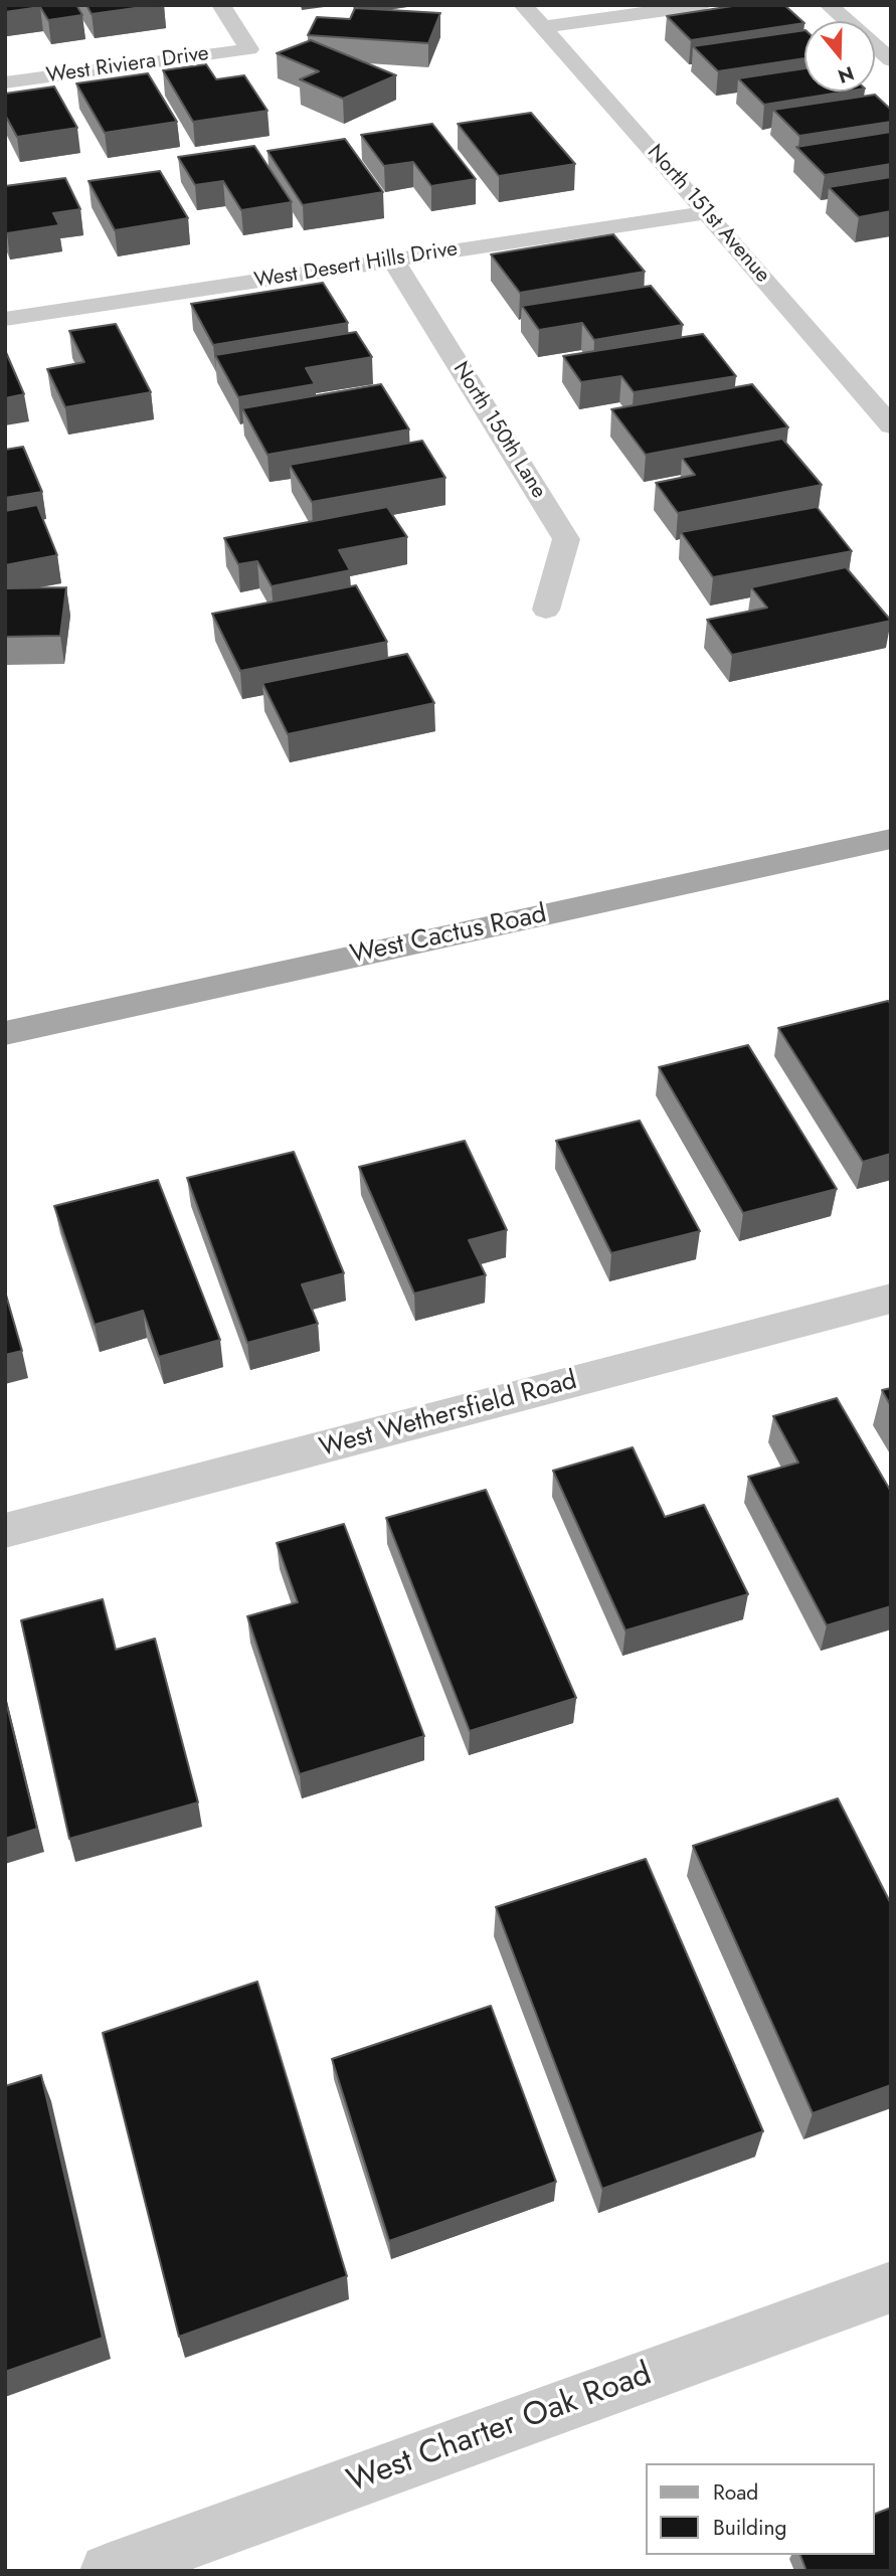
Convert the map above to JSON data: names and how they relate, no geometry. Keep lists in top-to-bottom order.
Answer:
{
  "streets": {
    "main road": ["West Cactus Road"],
    "street": [
      "West Riviera Drive",
      "North 151st Avenue",
      "West Desert Hills Drive",
      "North 150th Lane",
      "West Wethersfield Road",
      "West Charter Oak Road"
    ]
  },
  "crossings": [
    ["North 151st Avenue", "West Desert Hills Drive"],
    ["West Desert Hills Drive", "North 150th Lane"]
  ],
  "legend": ["Road", "Building"],
  "north": "bottom"
}
